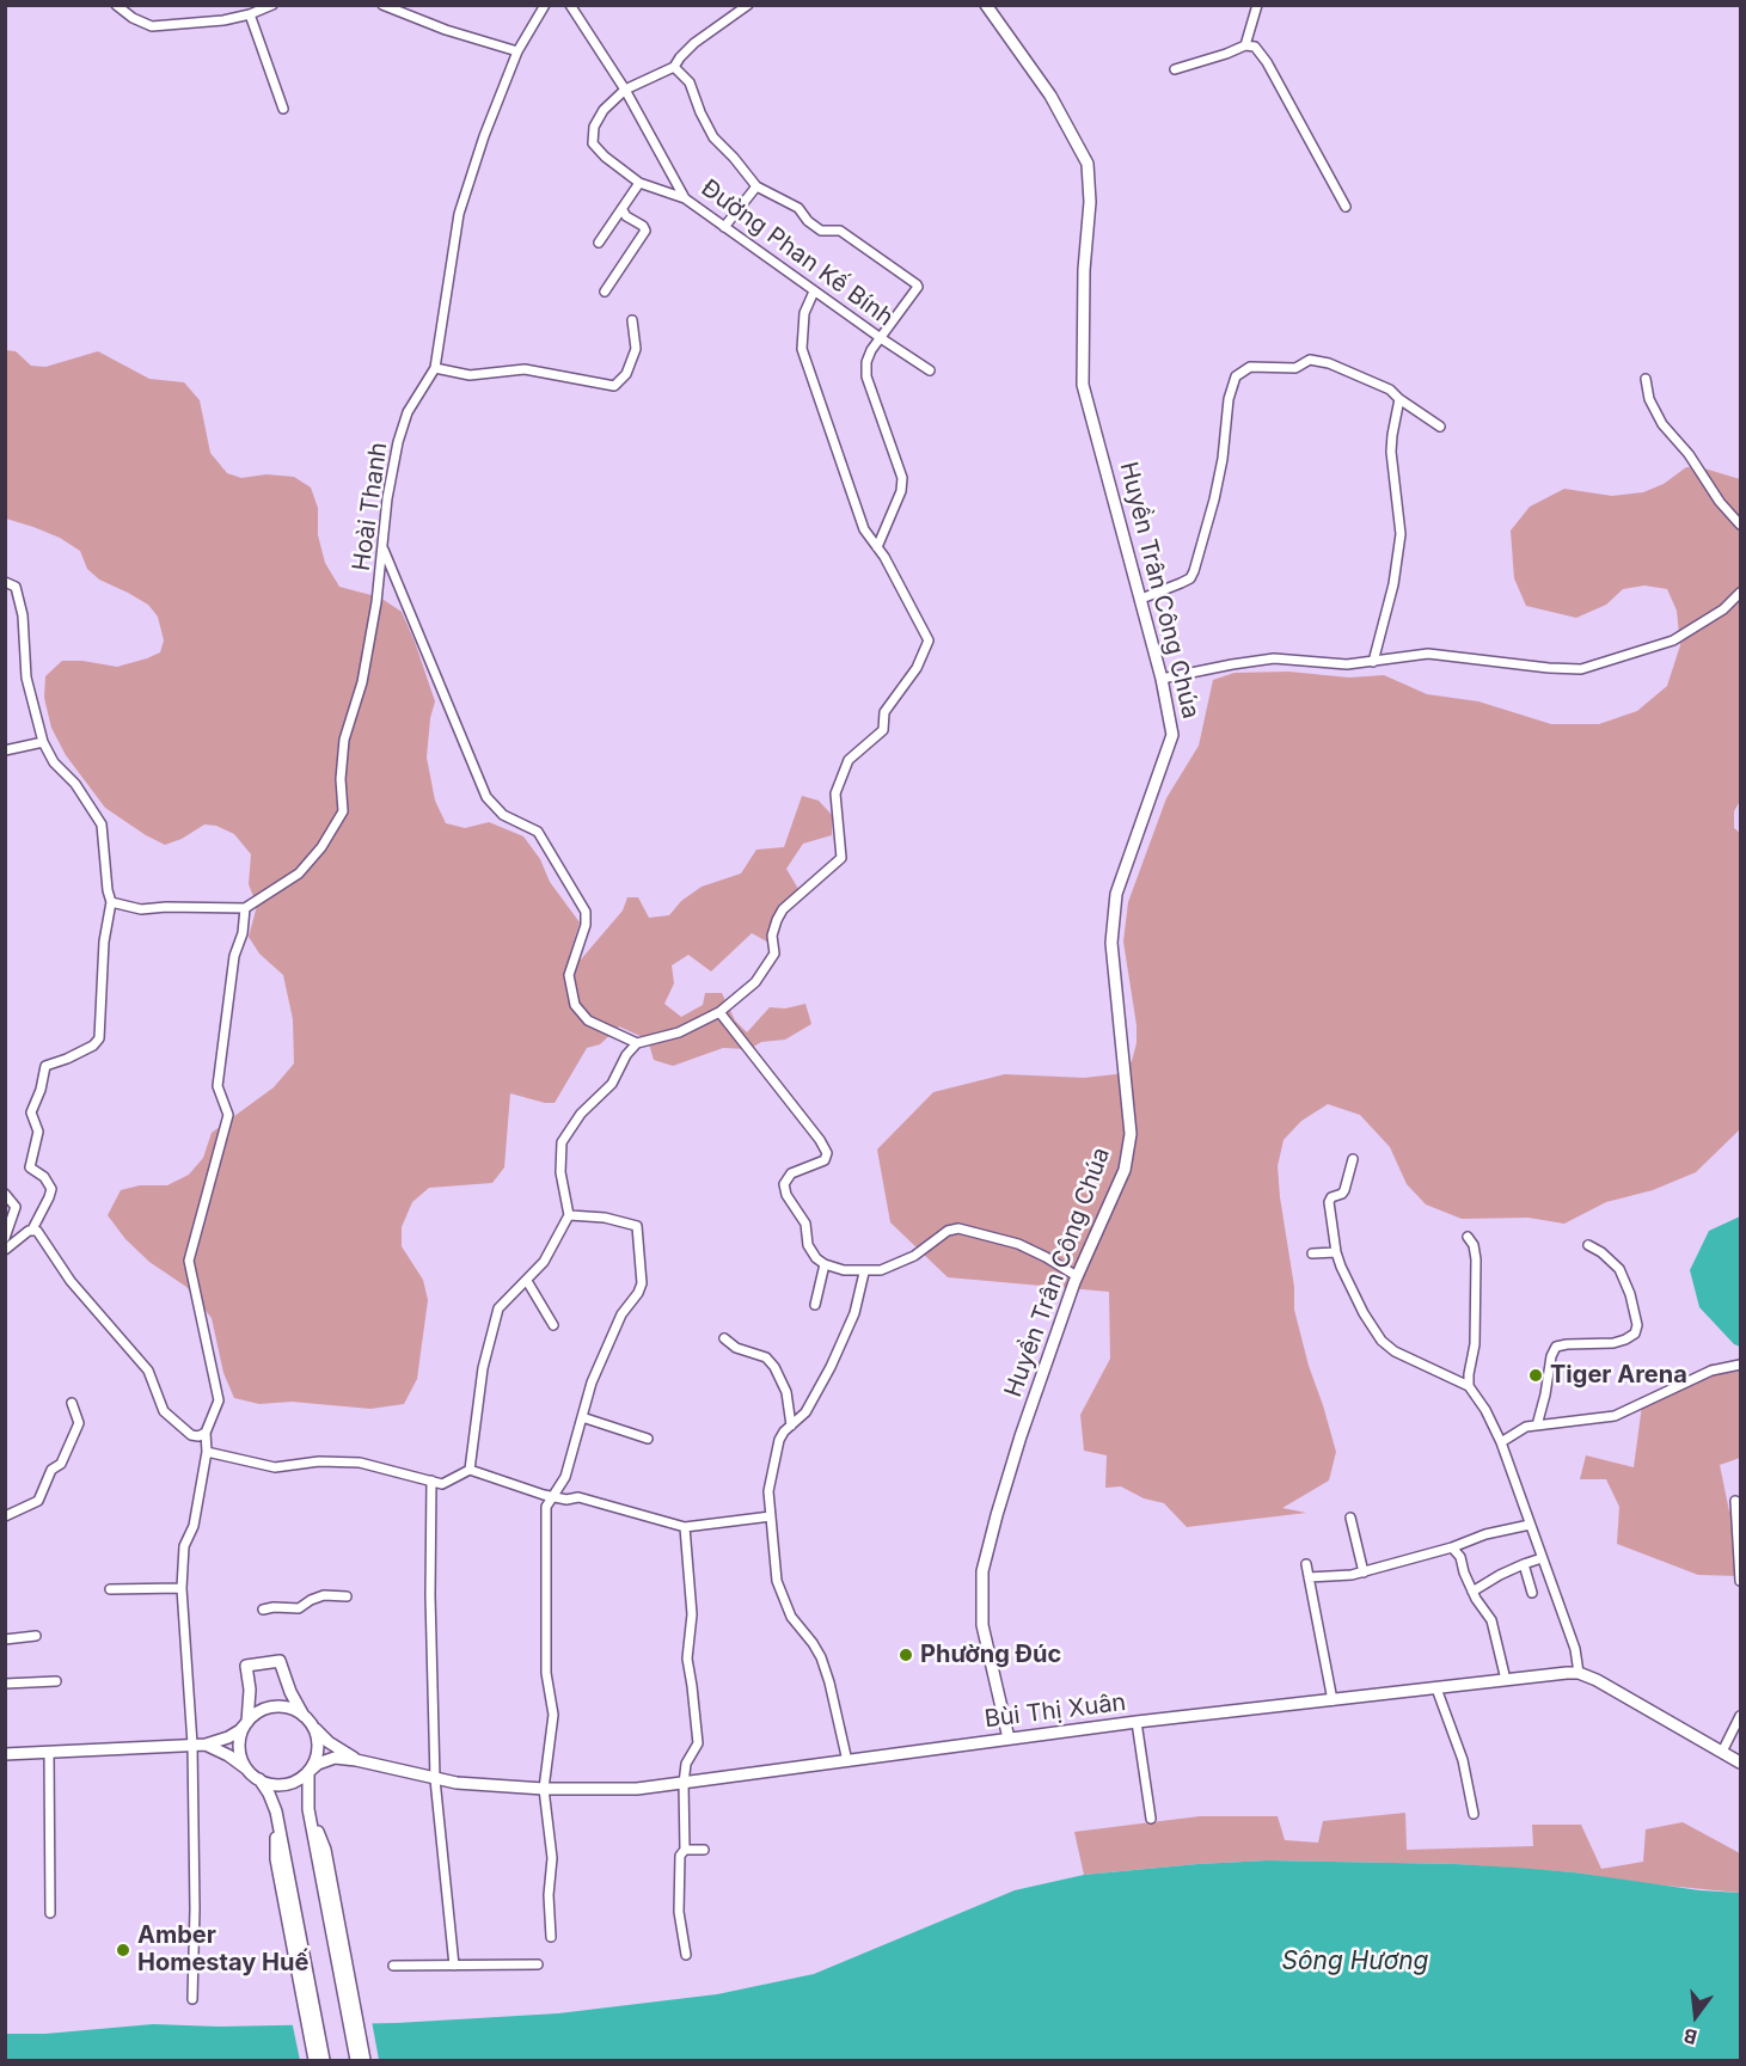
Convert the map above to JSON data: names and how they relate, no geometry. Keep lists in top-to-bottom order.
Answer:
{
  "streets": {
    "street": [
      "Đường Phan Kế Bính",
      "Hoài Thanh",
      "Huyền Trân Công Chúa",
      "Bùi Thị Xuân"
    ]
  },
  "crossings": [
    ["Huyền Trân Công Chúa", "Bùi Thị Xuân"]
  ],
  "water": ["Sông Hương"],
  "places": ["Tiger Arena", "Phường Đúc", "Amber Homestay Huế"],
  "north": "bottom"
}
